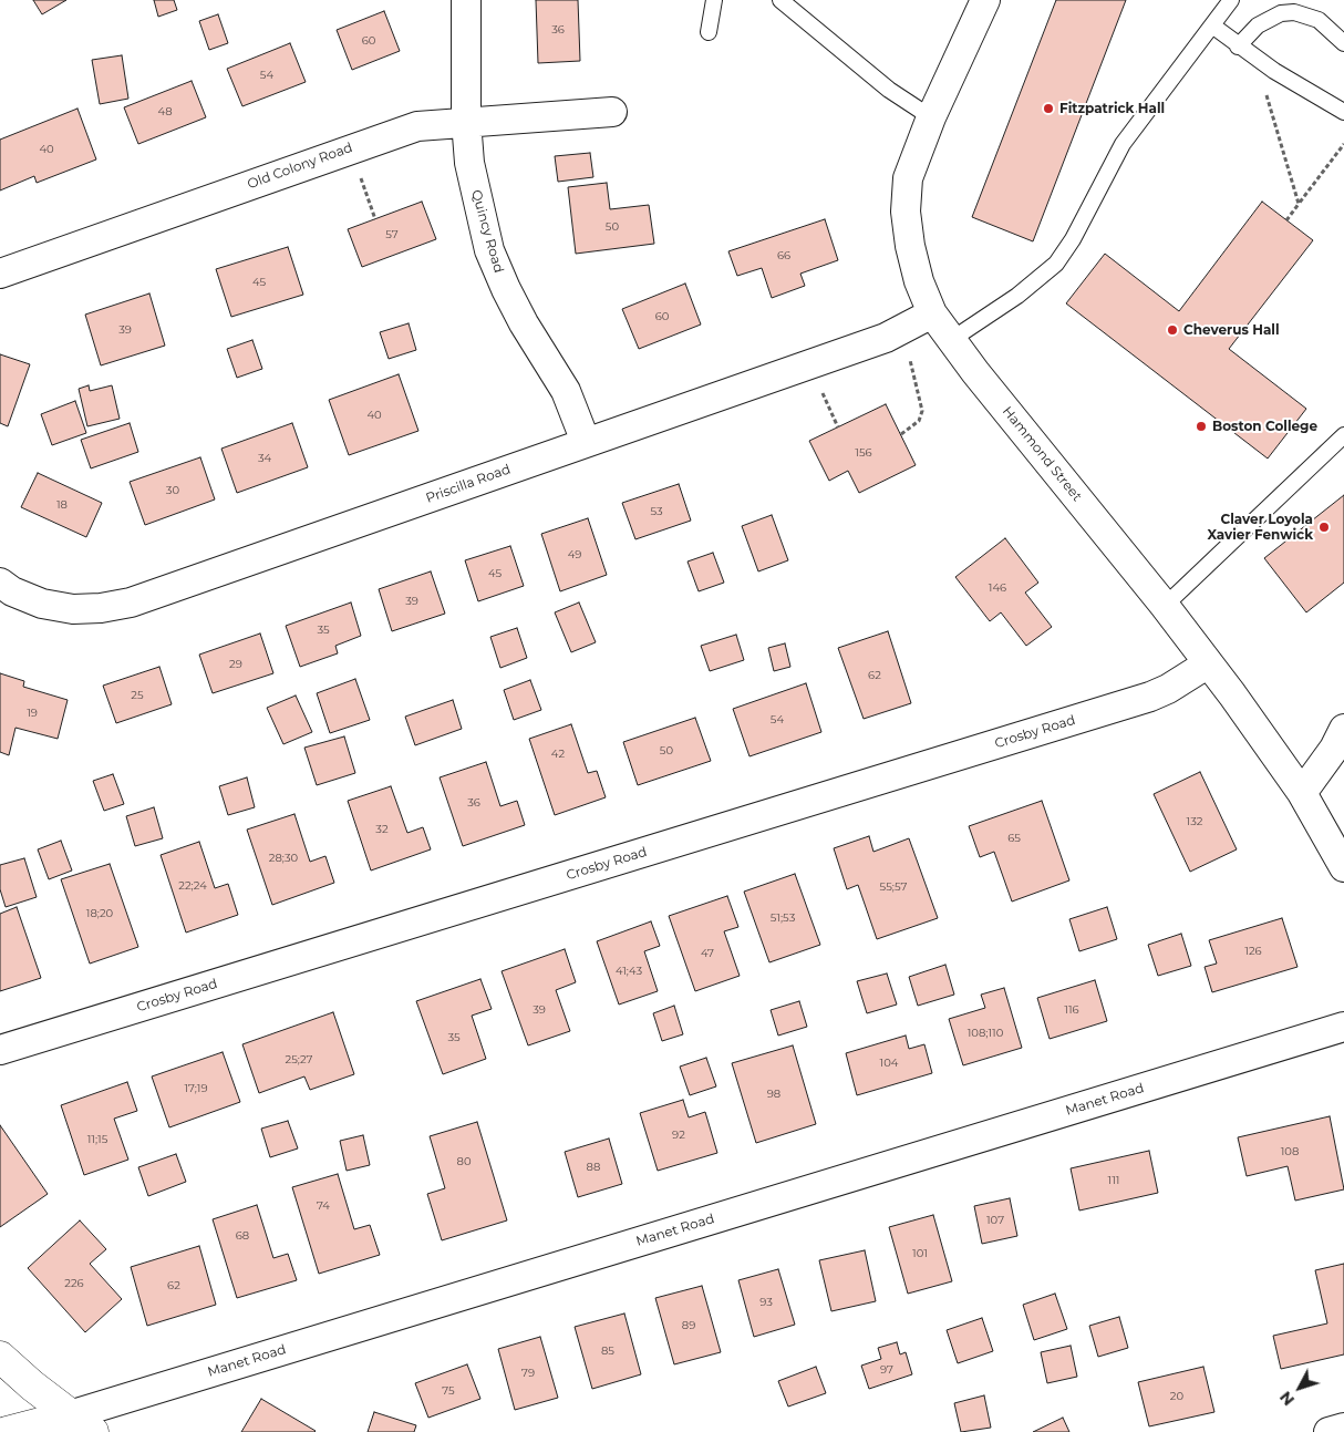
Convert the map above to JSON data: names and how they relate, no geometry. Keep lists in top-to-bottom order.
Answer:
{
  "streets": {
    "main road": ["Manet Road"],
    "street": [
      "Old Colony Road",
      "Quincy Road",
      "Hammond Street",
      "Priscilla Road",
      "Crosby Road"
    ]
  },
  "crossings": [
    ["Old Colony Road", "Quincy Road"],
    ["Quincy Road", "Priscilla Road"],
    ["Hammond Street", "Priscilla Road"],
    ["Hammond Street", "Crosby Road"]
  ],
  "places": [
    "Fitzpatrick Hall",
    "Cheverus Hall",
    "Boston College",
    "Claver Loyola Xavier Fenwick"
  ],
  "house_numbers": [
    "36",
    "60",
    "54",
    "48",
    "40",
    "50",
    "57",
    "66",
    "45",
    "60",
    "39",
    "40",
    "156",
    "34",
    "30",
    "18",
    "53",
    "49",
    "45",
    "146",
    "39",
    "35",
    "29",
    "62",
    "25",
    "19",
    "54",
    "50",
    "42",
    "36",
    "132",
    "32",
    "65",
    "28;30",
    "22;24",
    "55;57",
    "18;20",
    "51;53",
    "126",
    "47",
    "41;43",
    "39",
    "116",
    "108;110",
    "35",
    "25;27",
    "104",
    "17;19",
    "98",
    "92",
    "11;15",
    "108",
    "80",
    "88",
    "111",
    "74",
    "107",
    "68",
    "101",
    "226",
    "62",
    "93",
    "89",
    "85",
    "97",
    "79",
    "75",
    "20"
  ],
  "north": "bottom left"
}
